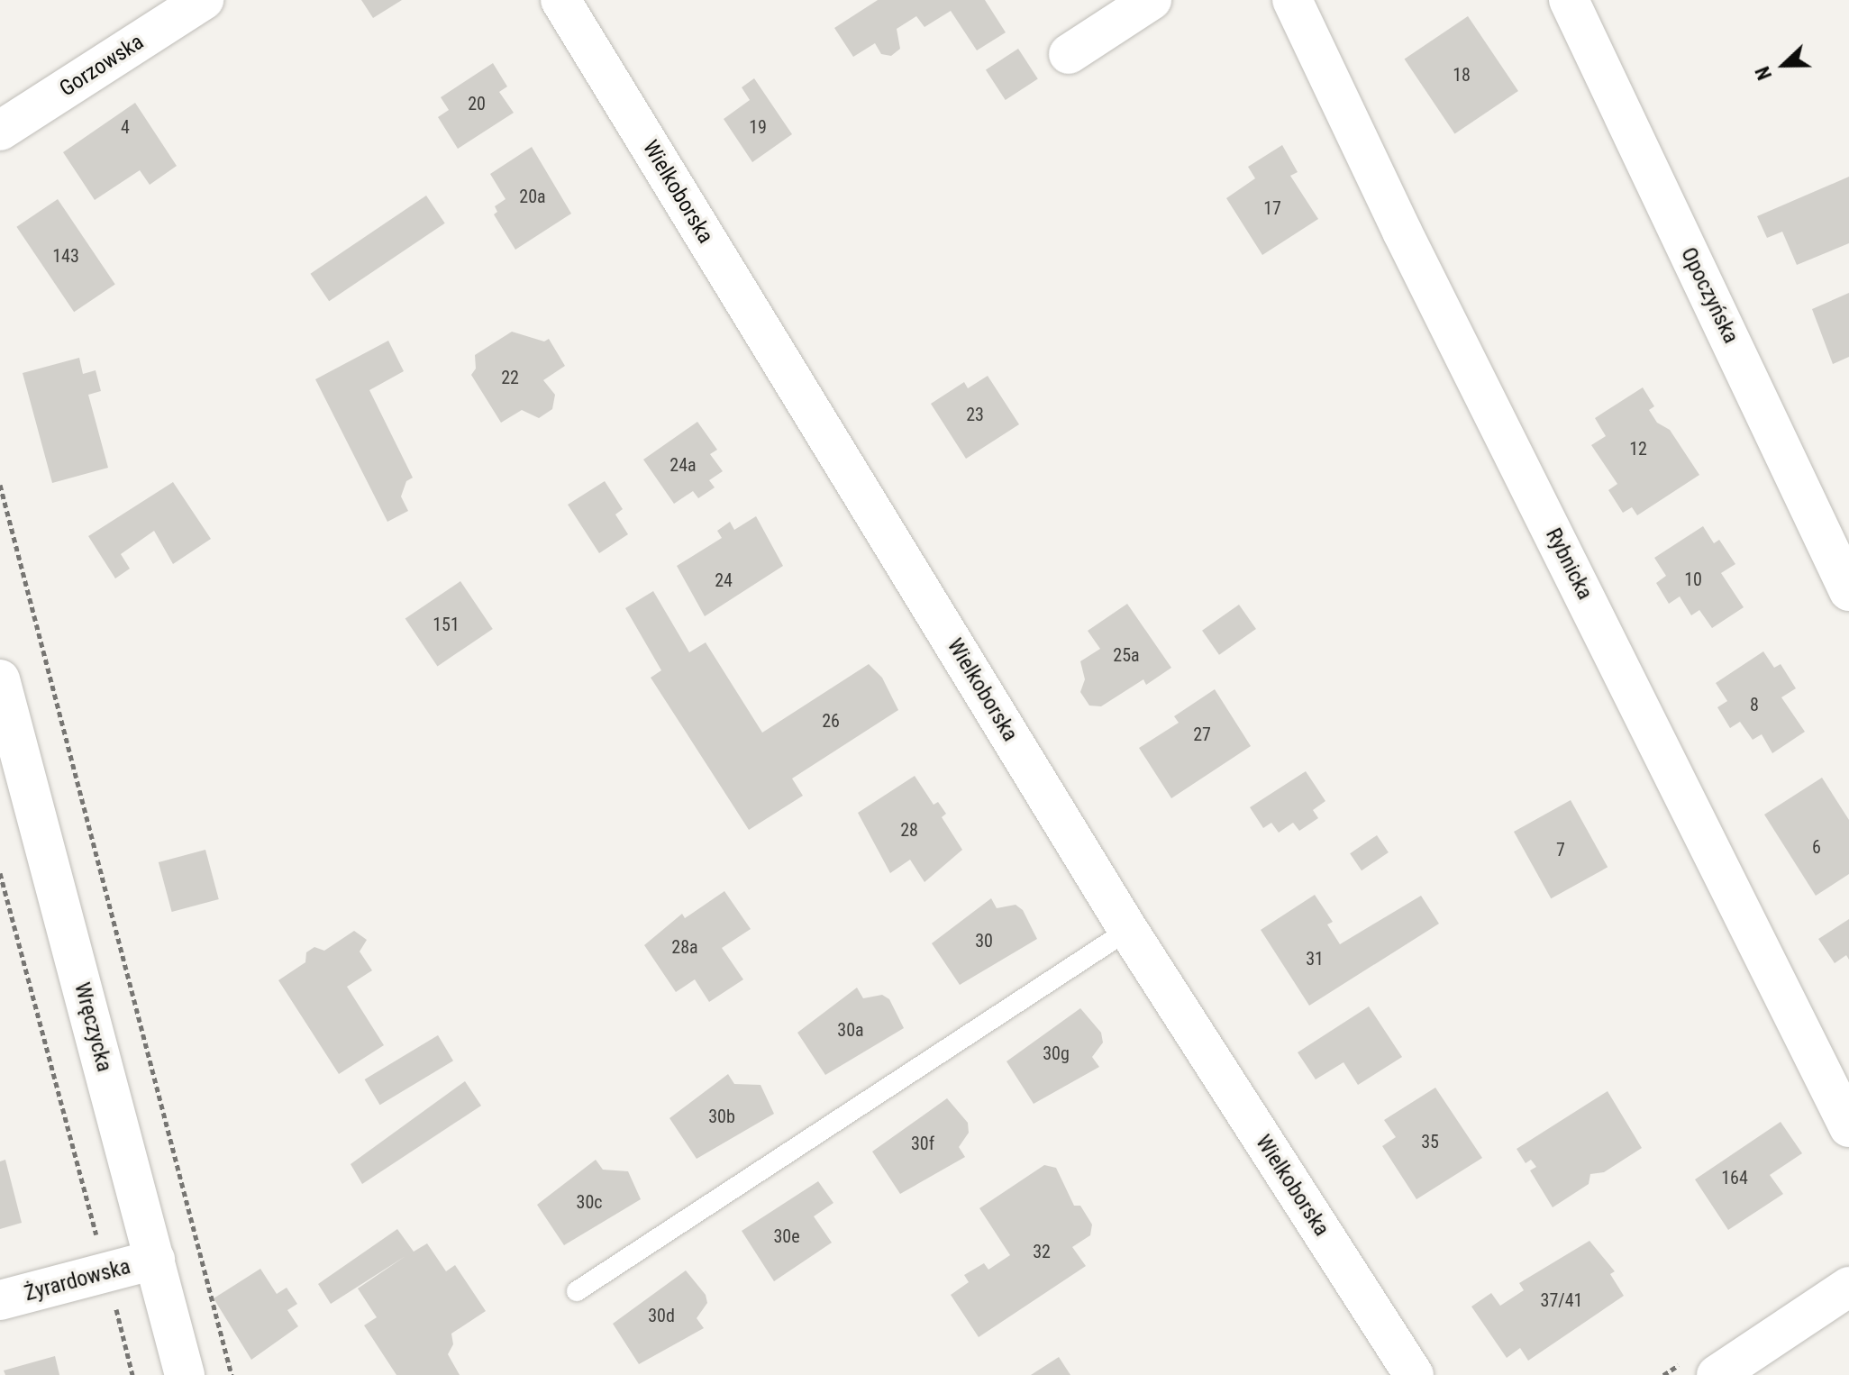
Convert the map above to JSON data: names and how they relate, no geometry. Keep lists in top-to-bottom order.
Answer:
{
  "streets": {
    "street": [
      "Gorzowska",
      "Wielkoborska",
      "Opoczyńska",
      "Rybnicka",
      "Wręczycka",
      "Żyrardowska"
    ]
  },
  "crossings": [
    ["Wręczycka", "Żyrardowska"]
  ],
  "house_numbers": [
    "18",
    "20",
    "4",
    "19",
    "20a",
    "17",
    "143",
    "22",
    "23",
    "12",
    "24a",
    "10",
    "24",
    "151",
    "25a",
    "8",
    "26",
    "27",
    "28",
    "6",
    "7",
    "30",
    "28a",
    "31",
    "30a",
    "30g",
    "30b",
    "35",
    "30f",
    "164",
    "30c",
    "30e",
    "32",
    "37/41",
    "30d"
  ],
  "north": "left"
}
